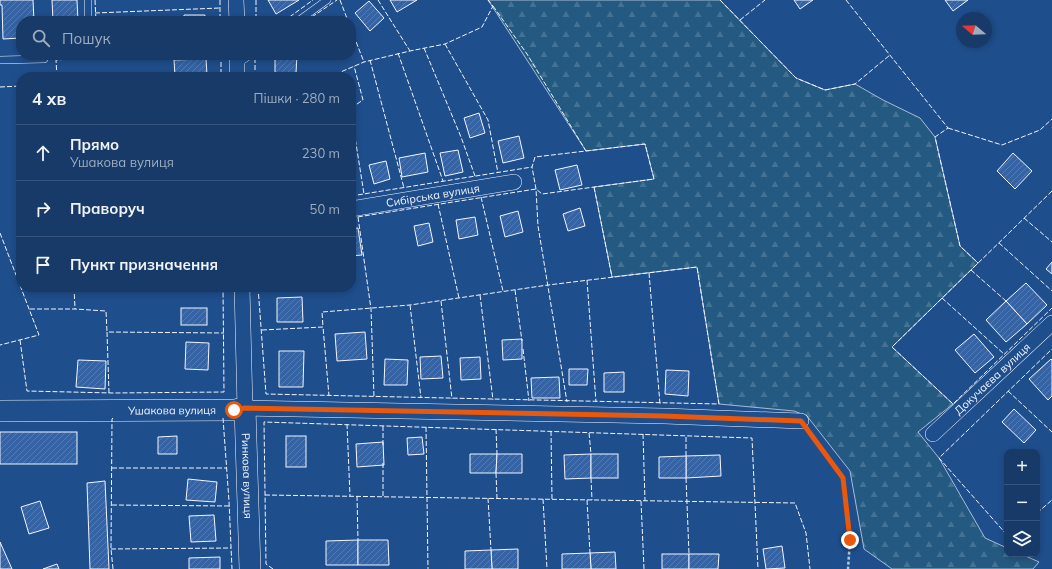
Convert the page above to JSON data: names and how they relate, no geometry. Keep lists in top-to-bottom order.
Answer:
{
  "streets": {
    "street": [
      "Сибірська вулиця",
      "Докучаєва вулиця",
      "Ушакова вулиця",
      "Ринкова вулиця"
    ]
  },
  "crossings": [
    ["Ушакова вулиця", "Ринкова вулиця"]
  ],
  "north": "left",
  "page": {
    "search": "Пошук",
    "heading": ["4 хв", "Пішки · 280 m"],
    "list": [
      ["Прямо", "Ушакова вулиця", "230 m"],
      ["Праворуч", "50 m"],
      "Пункт призначення"
    ],
    "map_buttons": ["+", "−"]
  }
}
